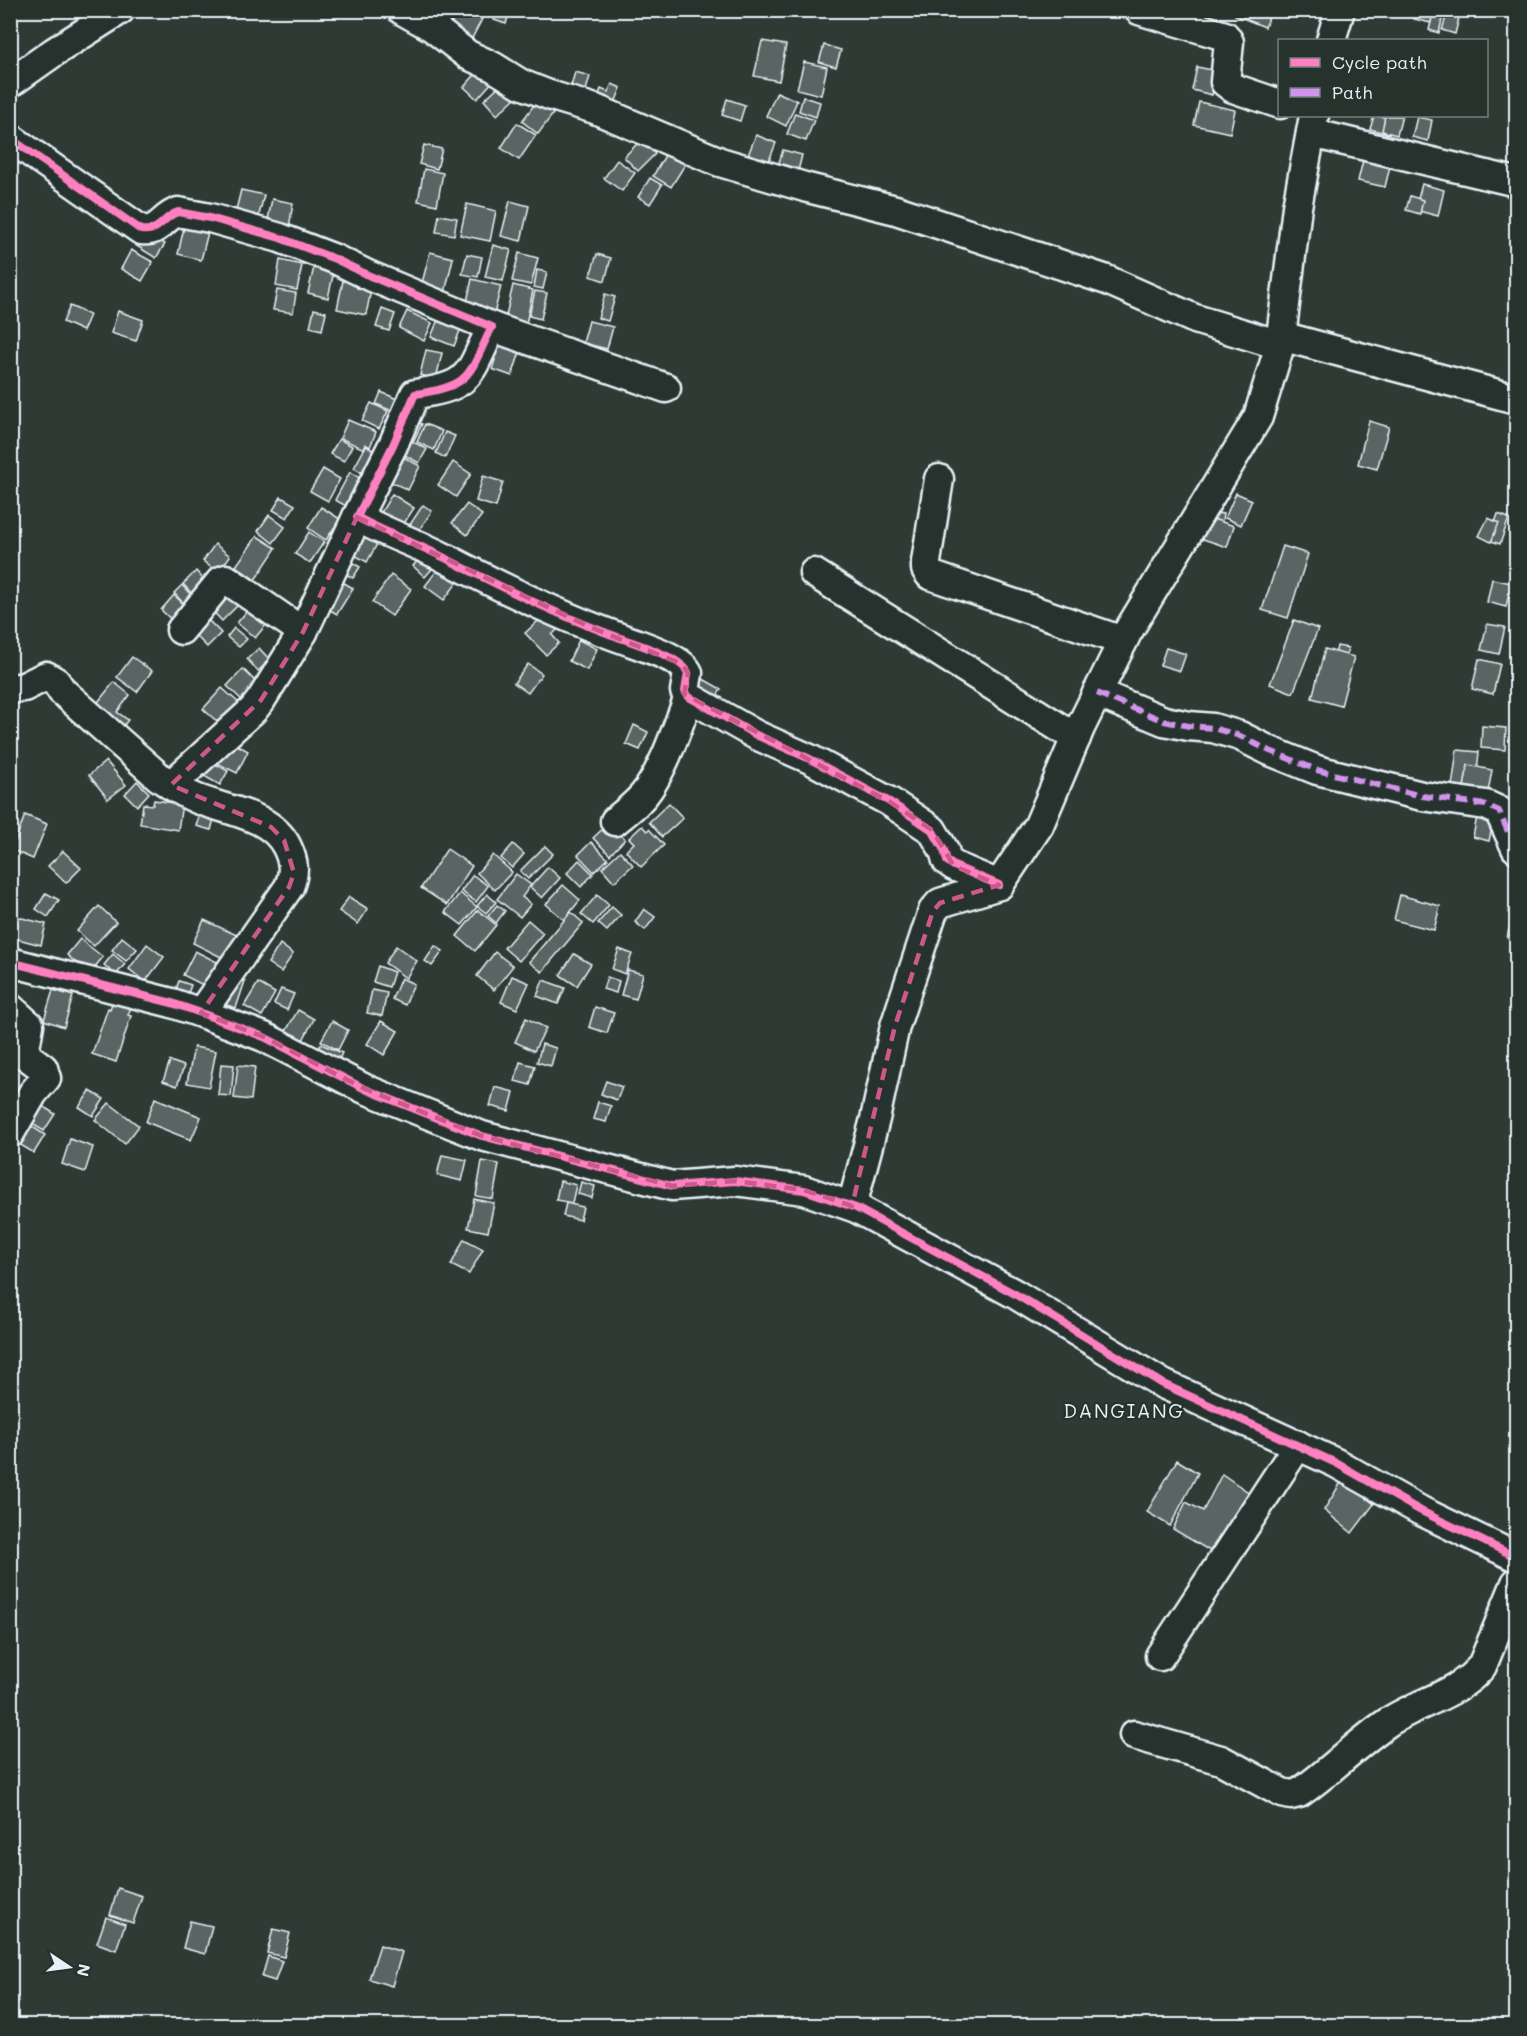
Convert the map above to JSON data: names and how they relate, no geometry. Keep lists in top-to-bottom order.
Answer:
{
  "districts": ["DANGIANG"],
  "legend": ["Cycle path", "Path"],
  "north": "right"
}
